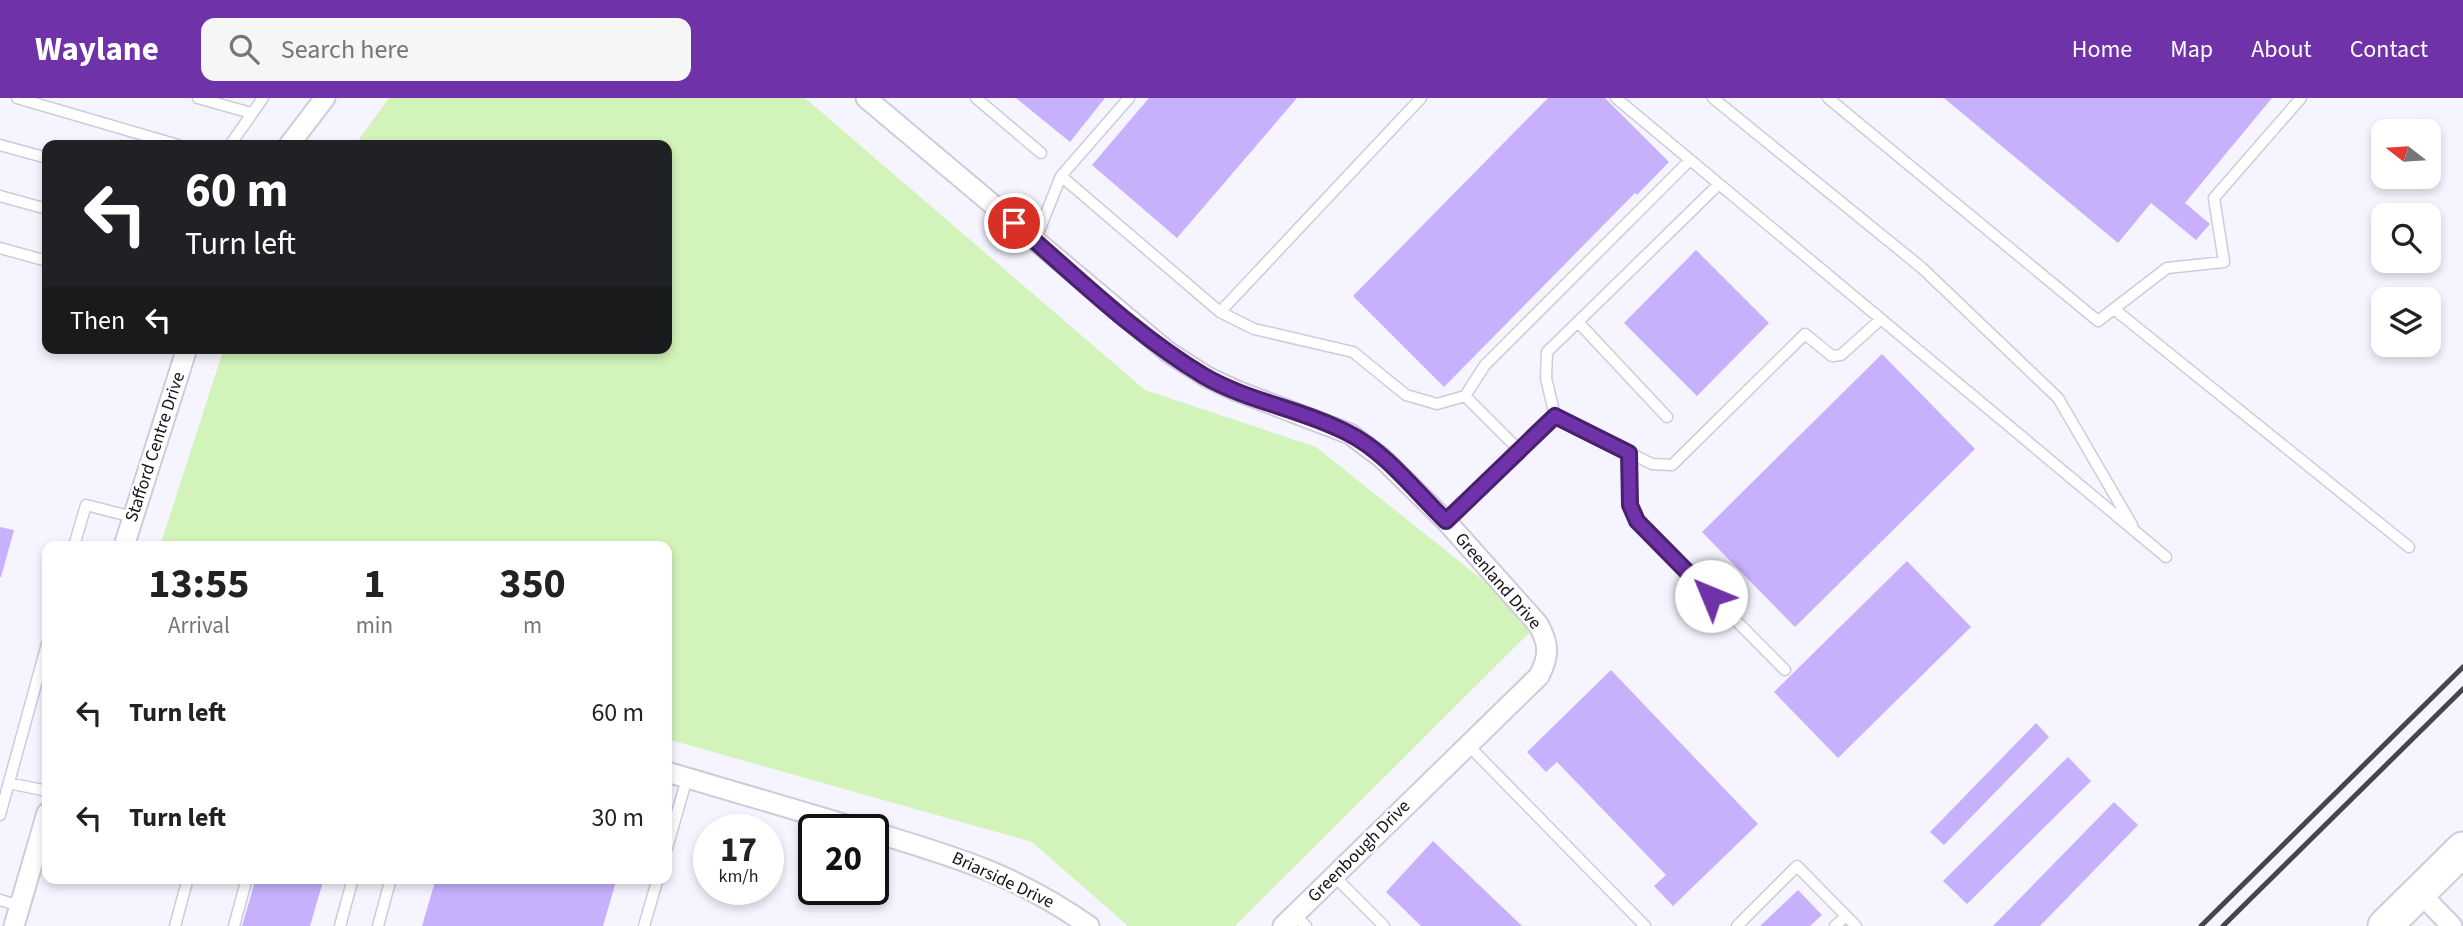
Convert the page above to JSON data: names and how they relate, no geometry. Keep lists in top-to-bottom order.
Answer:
{
  "streets": {
    "street": [
      "Stafford Centre Drive",
      "Greenland Drive",
      "Greenbough Drive",
      "Briarside Drive"
    ]
  },
  "crossings": [
    ["Greenland Drive", "Greenbough Drive"]
  ],
  "north": "left",
  "page": {
    "header": "Waylane",
    "search": "Search here",
    "nav": [
      "Home",
      "Map",
      "About",
      "Contact"
    ],
    "turn": ["60 m", "Turn left"],
    "then": "Then",
    "eta": [
      "13:55",
      "Arrival",
      "1",
      "min",
      "350",
      "m"
    ],
    "list": [
      {
        "name": "Turn left",
        "value": "60 m"
      },
      {
        "name": "Turn left",
        "value": "30 m"
      }
    ],
    "speed": "17 km/h",
    "limit": "20"
  }
}
